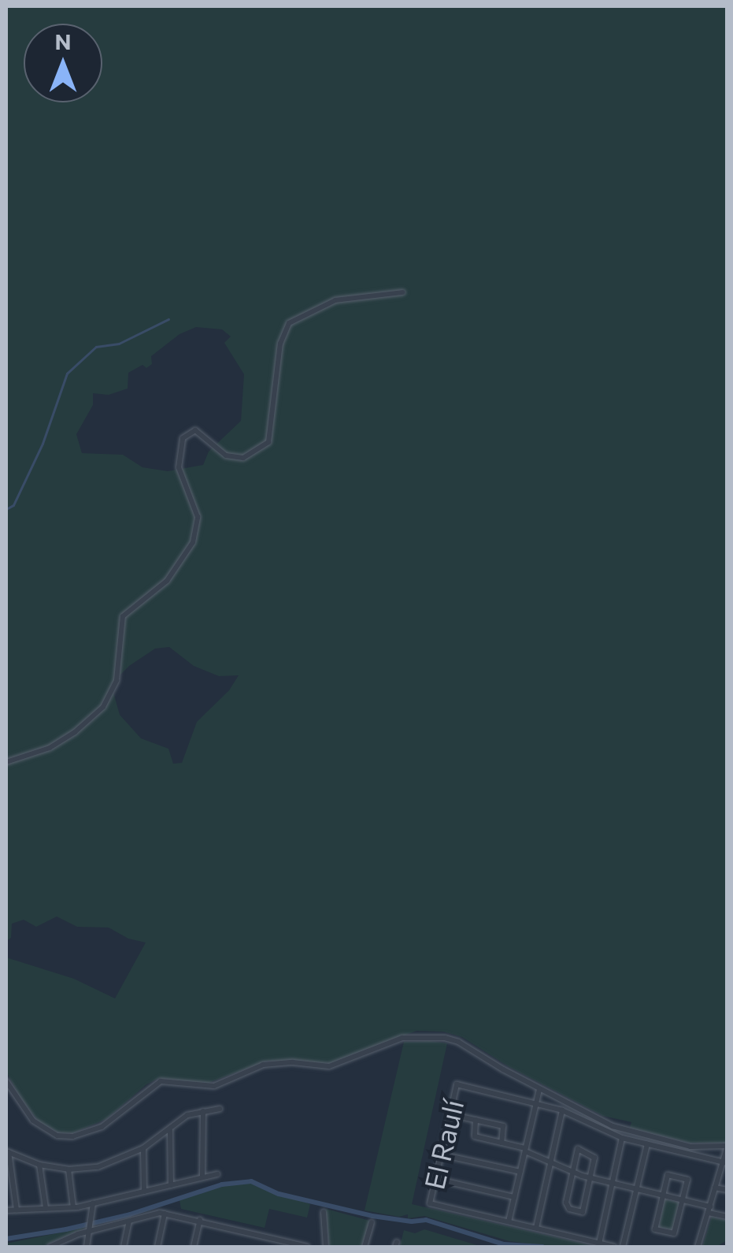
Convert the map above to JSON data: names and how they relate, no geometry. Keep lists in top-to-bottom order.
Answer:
{
  "streets": {
    "street": ["El Raulí"]
  },
  "north": "top"
}
